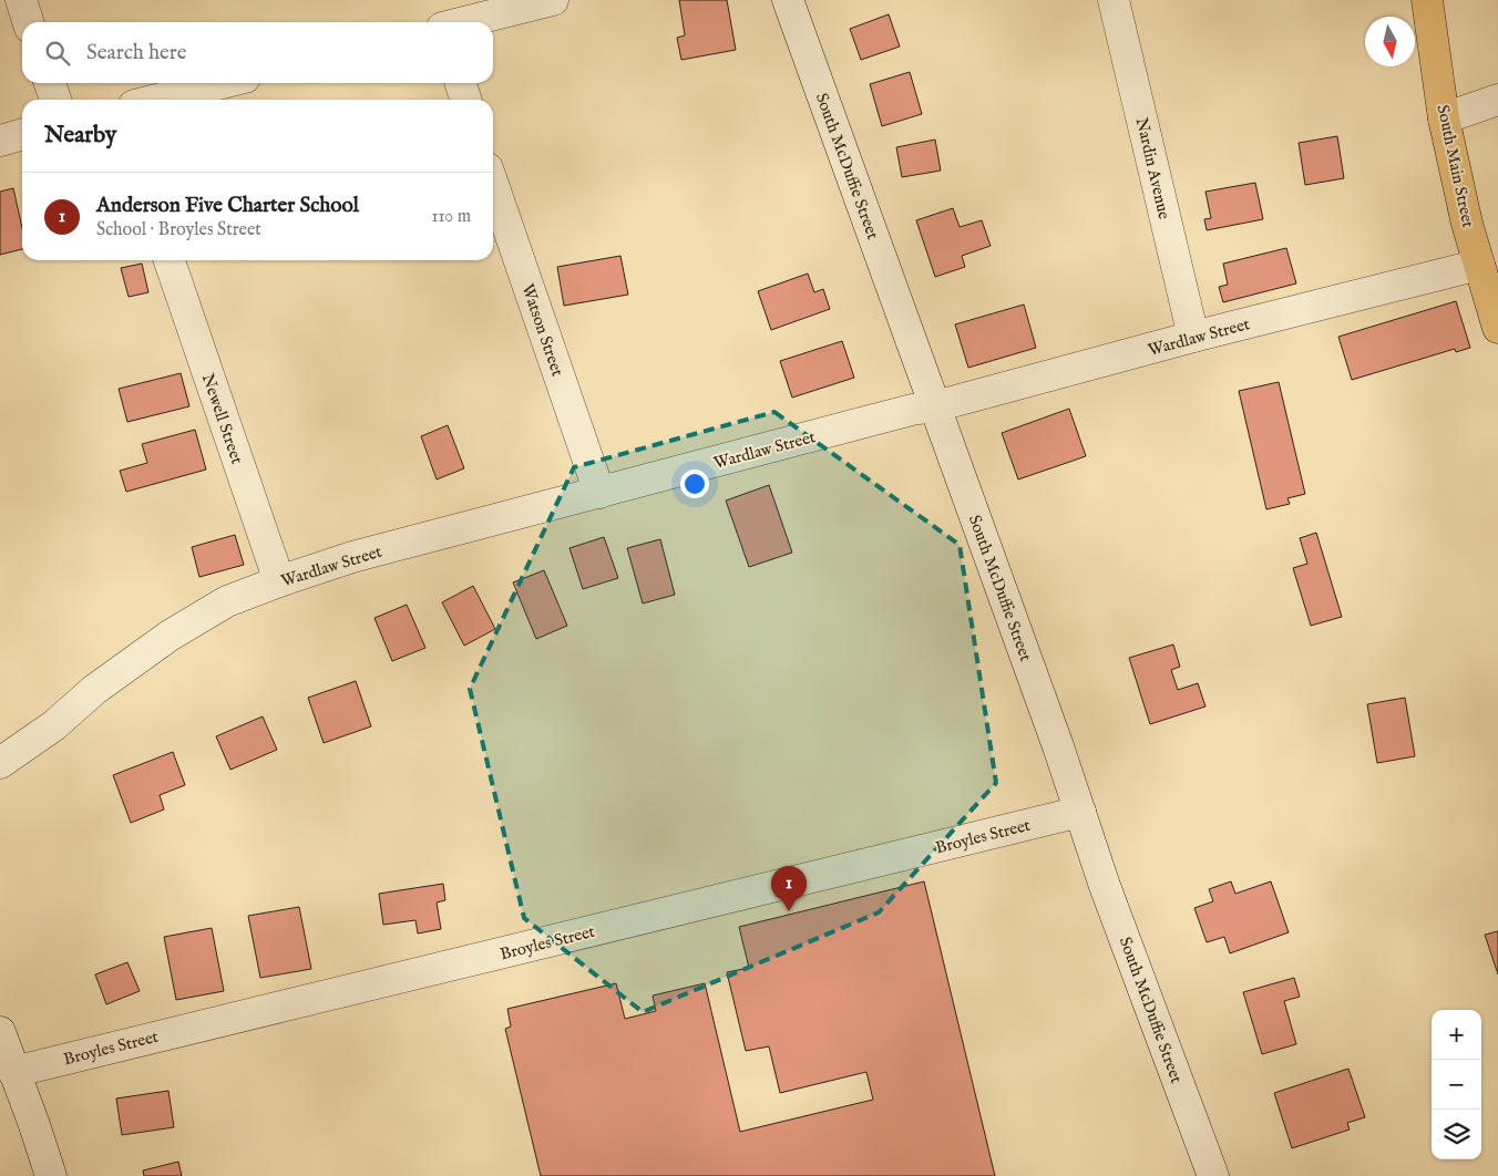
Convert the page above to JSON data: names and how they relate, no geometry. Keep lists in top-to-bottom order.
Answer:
{
  "streets": {
    "main road": ["South Main Street"],
    "street": [
      "South McDuffie Street",
      "Nardin Avenue",
      "Watson Street",
      "Wardlaw Street",
      "Newell Street",
      "Broyles Street"
    ]
  },
  "crossings": [
    ["South McDuffie Street", "Wardlaw Street"],
    ["South McDuffie Street", "Broyles Street"],
    ["South Main Street", "Wardlaw Street"],
    ["Nardin Avenue", "Wardlaw Street"],
    ["Watson Street", "Wardlaw Street"],
    ["Wardlaw Street", "Newell Street"]
  ],
  "north": "bottom",
  "page": {
    "search": "Search here",
    "heading": "Nearby",
    "list": [
      {
        "mark": "1",
        "name": "Anderson Five Charter School",
        "note": "School · Broyles Street",
        "value": "110 m"
      }
    ],
    "pins": "1",
    "map_buttons": ["+", "−"]
  }
}
